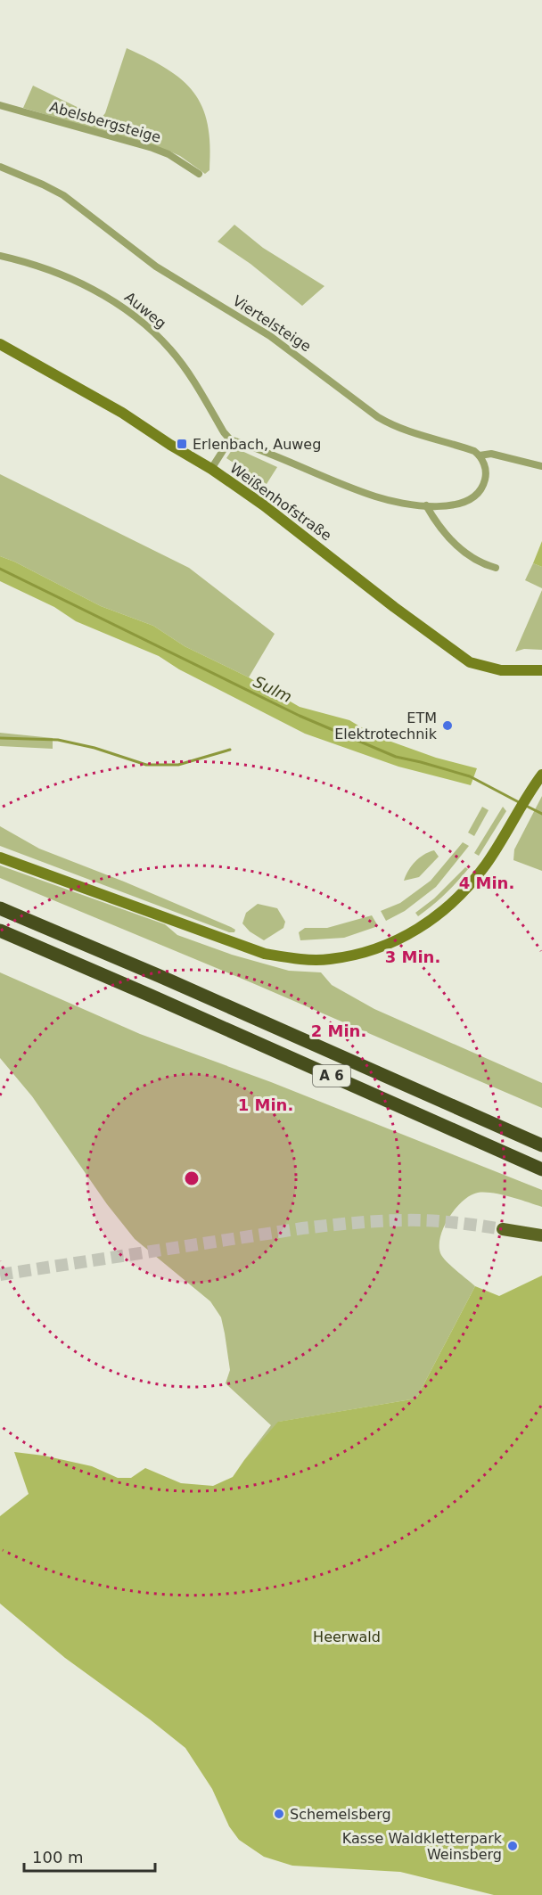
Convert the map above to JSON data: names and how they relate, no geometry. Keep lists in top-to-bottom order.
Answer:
{
  "streets": {
    "highway": ["A 6"],
    "street": [
      "Abelsbergsteige",
      "Auweg",
      "Viertelsteige",
      "Weißenhofstraße"
    ]
  },
  "water": ["Sulm"],
  "parks": ["Heerwald"],
  "places": {
    "transit": ["Erlenbach, Auweg"],
    "other": ["ETM Elektrotechnik", "Schemelsberg", "Kasse Waldkletterpark Weinsberg"]
  },
  "scale_bar": "100 m",
  "rings": [
    "4 Min.",
    "3 Min.",
    "2 Min.",
    "1 Min."
  ]
}
